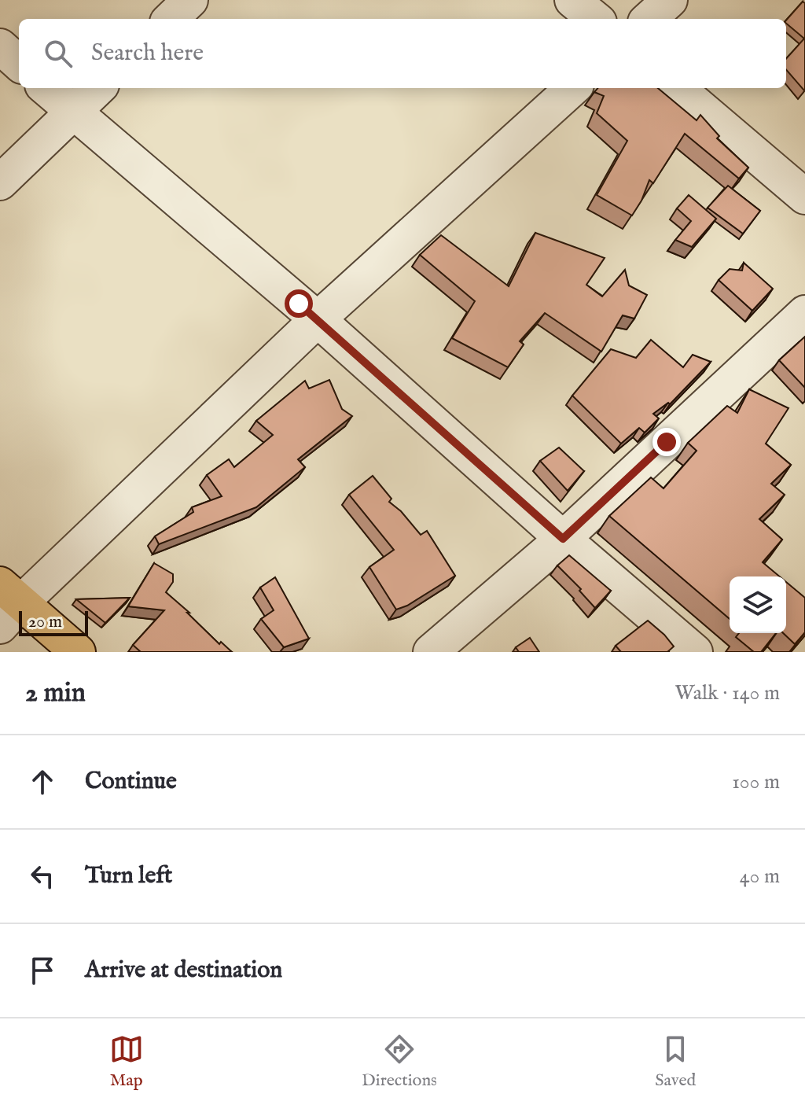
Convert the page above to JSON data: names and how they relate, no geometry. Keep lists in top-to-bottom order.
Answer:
{
  "scale_bar": "20 m",
  "page": {
    "search": "Search here",
    "scale": "20 m",
    "heading": ["2 min", "Walk · 140 m"],
    "list": [
      ["Continue", "100 m"],
      ["Turn left", "40 m"],
      "Arrive at destination"
    ],
    "nav": ["Map", "Directions", "Saved"]
  }
}
